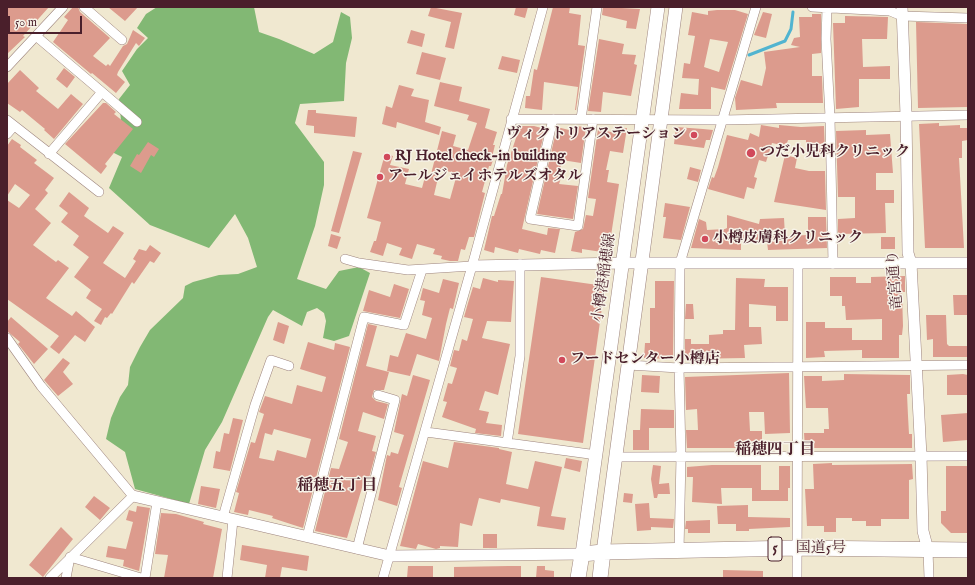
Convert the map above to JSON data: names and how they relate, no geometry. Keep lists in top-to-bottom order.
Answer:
{
  "streets": {
    "highway": ["5", "国道5号"],
    "main road": ["小樽港稲穂線"],
    "street": ["竜宮通り"]
  },
  "crossings": [
    ["小樽港稲穂線", "国道5号"],
    ["竜宮通り", "国道5号"]
  ],
  "districts": ["稲穂四丁目", "稲穂五丁目"],
  "places": [
    "ヴィクトリアステーション",
    "つだ小児科クリニック",
    "RJ Hotel check-in building",
    "アールジェイホテルズオタル",
    "小樽皮膚科クリニック",
    "フードセンター小樽店"
  ],
  "scale_bar": "50 m"
}
